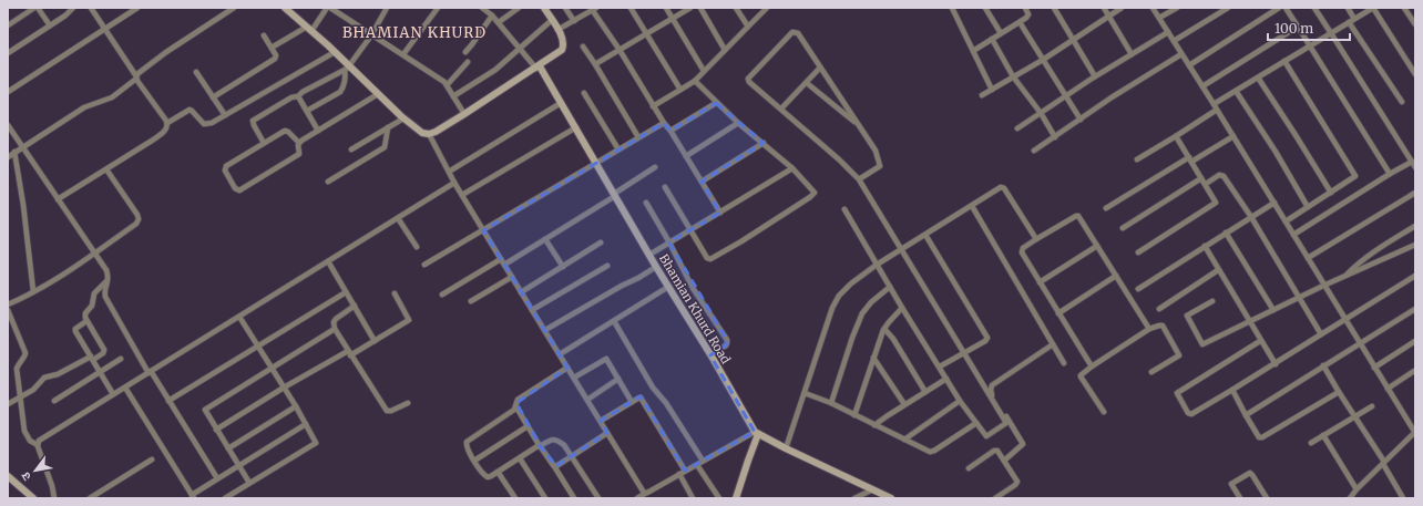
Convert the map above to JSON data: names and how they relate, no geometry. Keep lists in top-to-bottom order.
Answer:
{
  "streets": {
    "street": ["Bhamian Khurd Road"]
  },
  "districts": ["BHAMIAN KHURD"],
  "scale_bar": "100 m",
  "north": "bottom left"
}
